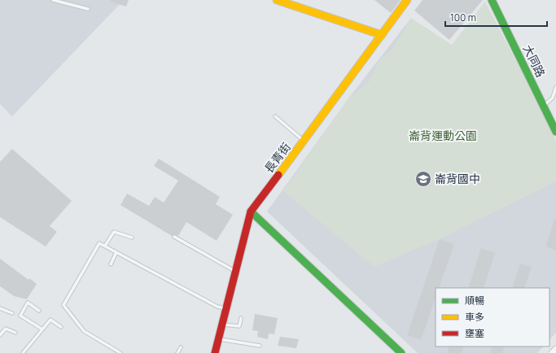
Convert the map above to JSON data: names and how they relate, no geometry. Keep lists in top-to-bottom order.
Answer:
{
  "streets": {
    "street": ["大同路", "長青街"]
  },
  "parks": ["崙背運動公園"],
  "places": {
    "school or university": ["崙背國中"]
  },
  "legend": ["順暢", "車多", "壅塞"],
  "scale_bar": "100 m"
}
